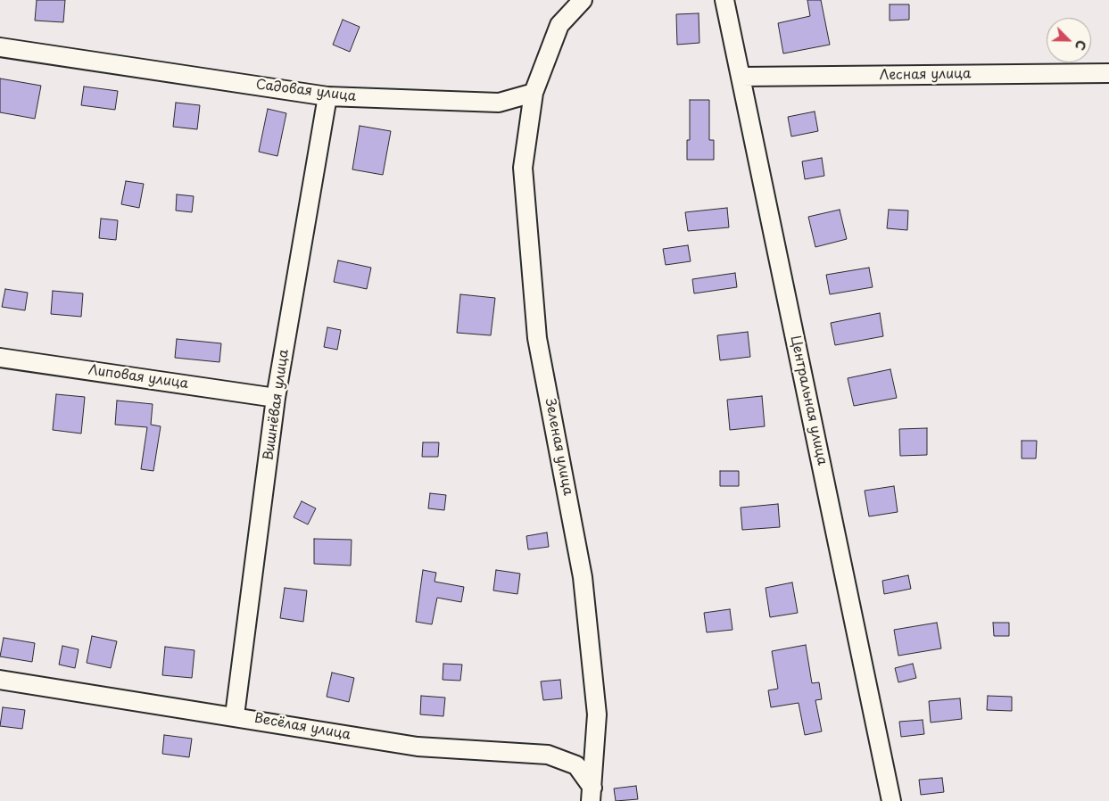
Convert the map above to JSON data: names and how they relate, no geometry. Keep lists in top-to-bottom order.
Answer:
{
  "streets": {
    "street": [
      "Лесная улица",
      "Садовая улица",
      "Липовая улица",
      "Центральная улица",
      "Вишнёвая улица",
      "Зеленая улица",
      "Весёлая улица"
    ]
  },
  "crossings": [
    ["Лесная улица", "Центральная улица"],
    ["Садовая улица", "Вишнёвая улица"],
    ["Садовая улица", "Зеленая улица"],
    ["Липовая улица", "Вишнёвая улица"],
    ["Вишнёвая улица", "Весёлая улица"],
    ["Зеленая улица", "Весёлая улица"]
  ],
  "north": "bottom right"
}
